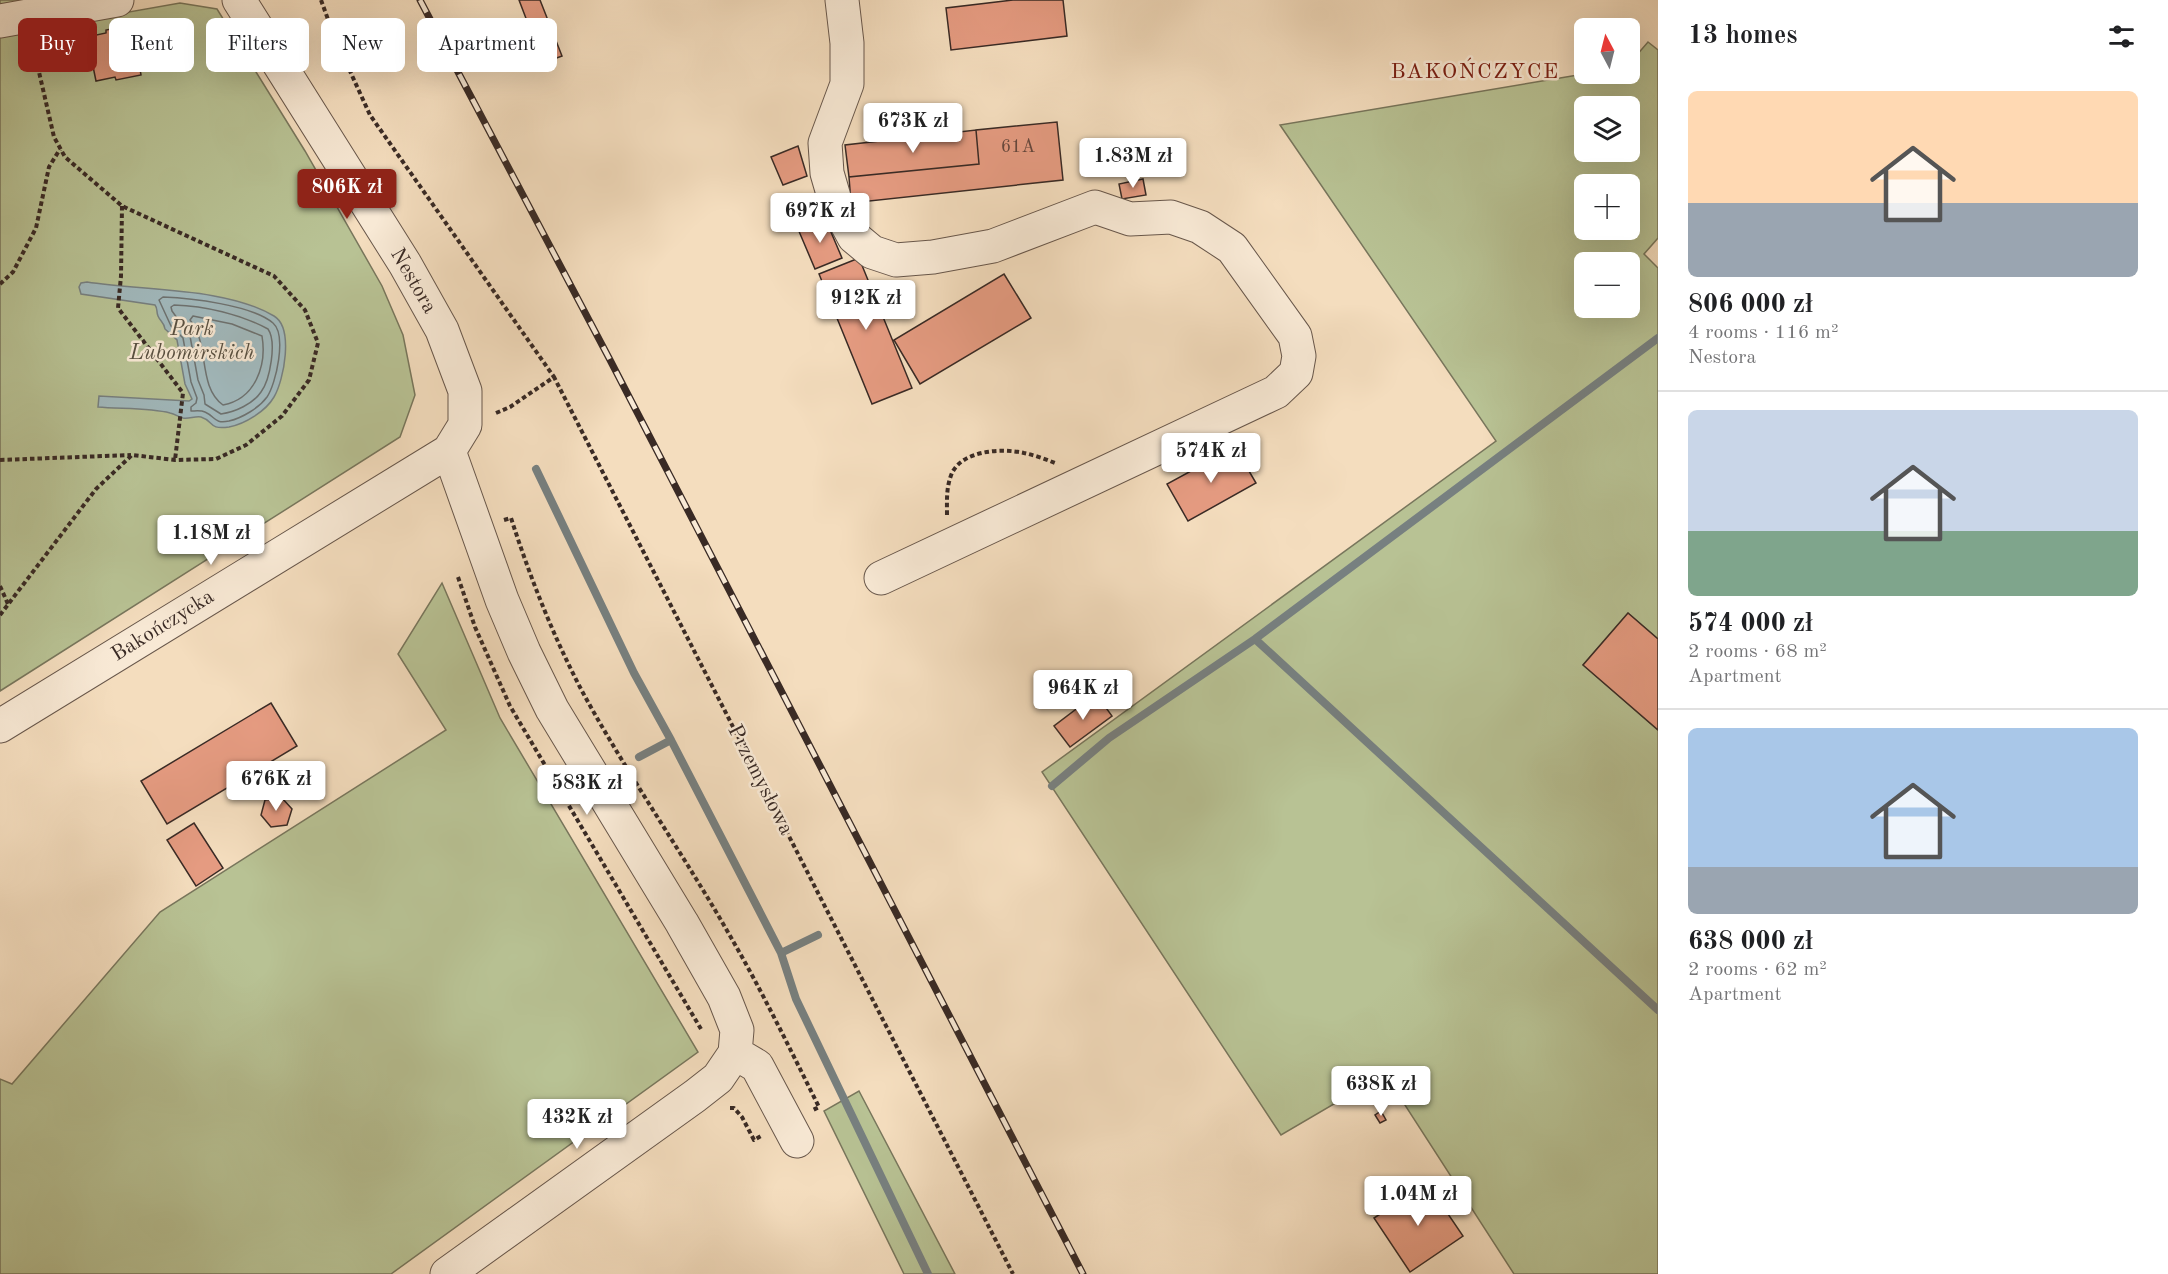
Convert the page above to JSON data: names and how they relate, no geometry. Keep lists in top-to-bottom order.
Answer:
{
  "streets": {
    "street": ["Nestora", "Bakończycka"],
    "path": ["Przemysłowa"]
  },
  "crossings": [
    ["Nestora", "Bakończycka"]
  ],
  "districts": ["BAKOŃCZYCE"],
  "parks": ["Park Lubomirskich"],
  "house_numbers": ["61A"],
  "north": "top",
  "page": {
    "heading": "13 homes",
    "map_buttons": ["+", "−"],
    "chip": [
      "Buy",
      "Rent",
      "Filters",
      "New",
      "Apartment"
    ],
    "list": [
      {
        "name": "806 000 zł",
        "note": "4 rooms · 116 m² · Nestora"
      },
      {
        "name": "574 000 zł",
        "note": "2 rooms · 68 m² · Apartment"
      },
      {
        "name": "638 000 zł",
        "note": "2 rooms · 62 m² · Apartment"
      }
    ],
    "price": [
      "673K zł",
      "1.83M zł",
      "806K zł",
      "697K zł",
      "912K zł",
      "574K zł",
      "1.18M zł",
      "964K zł",
      "676K zł",
      "583K zł",
      "638K zł",
      "432K zł",
      "1.04M zł"
    ]
  }
}
